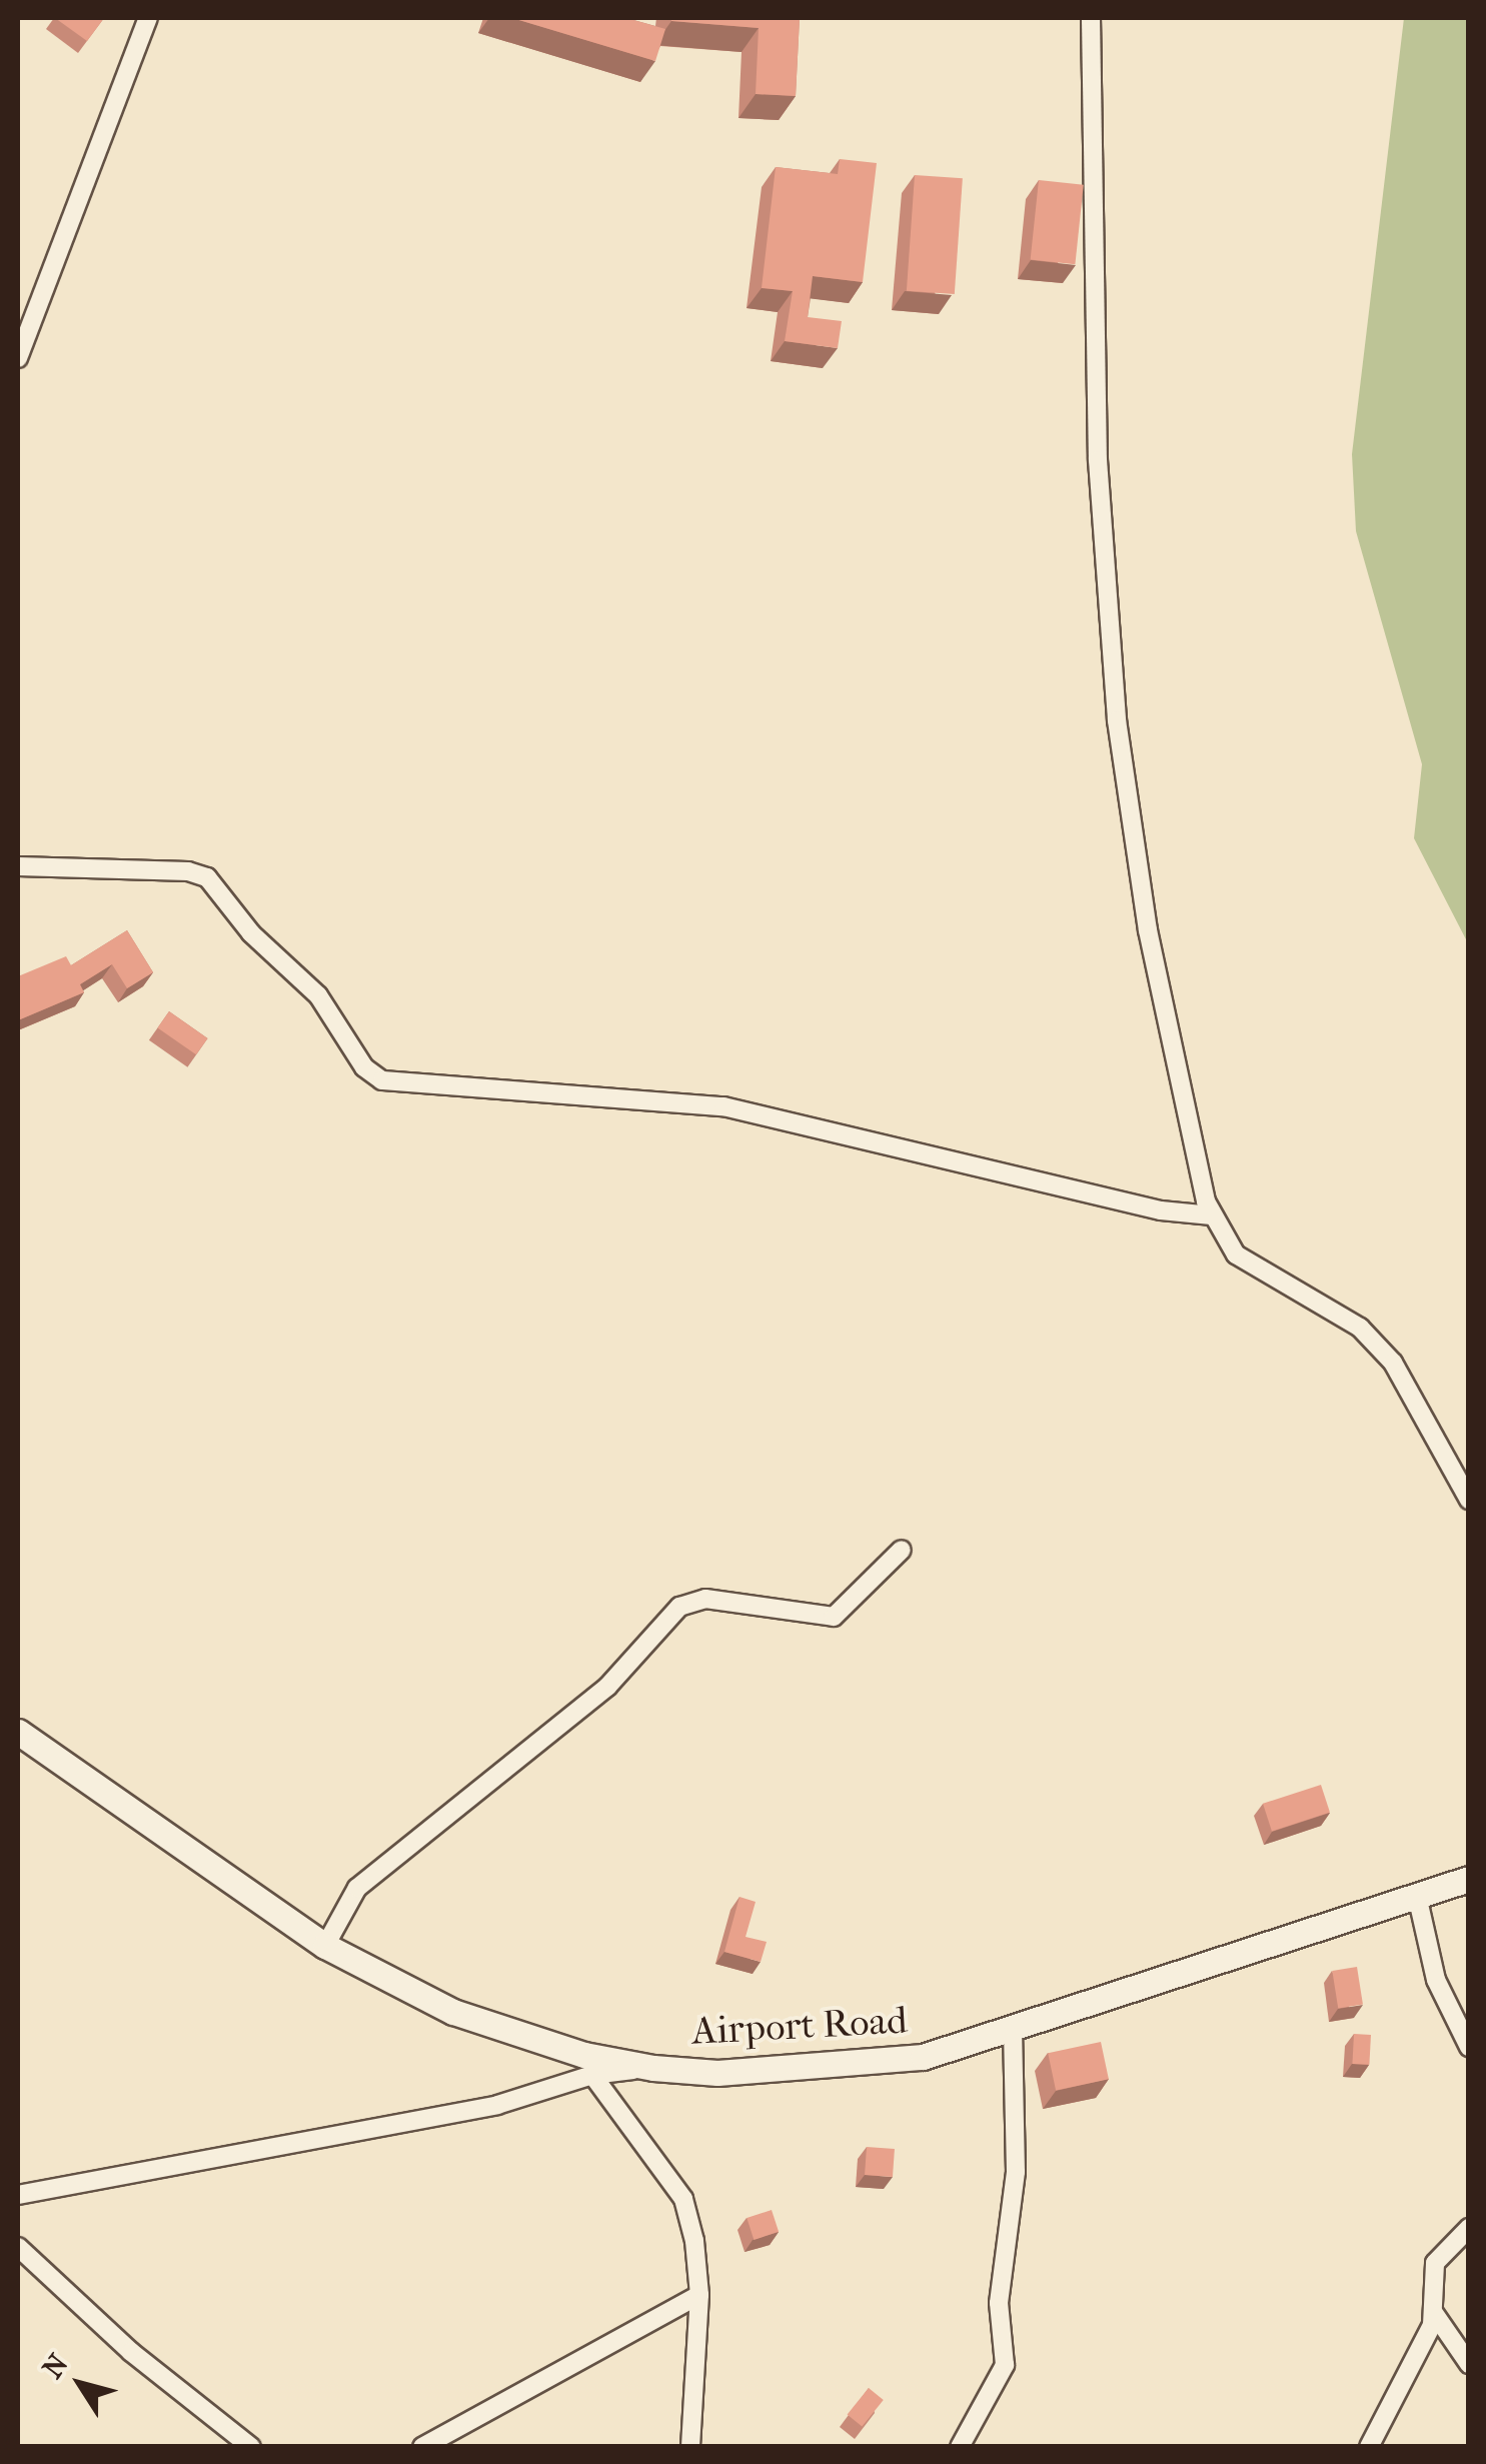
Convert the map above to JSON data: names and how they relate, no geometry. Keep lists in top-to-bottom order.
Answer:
{
  "streets": {
    "main road": ["Airport Road"]
  },
  "north": "top left"
}
